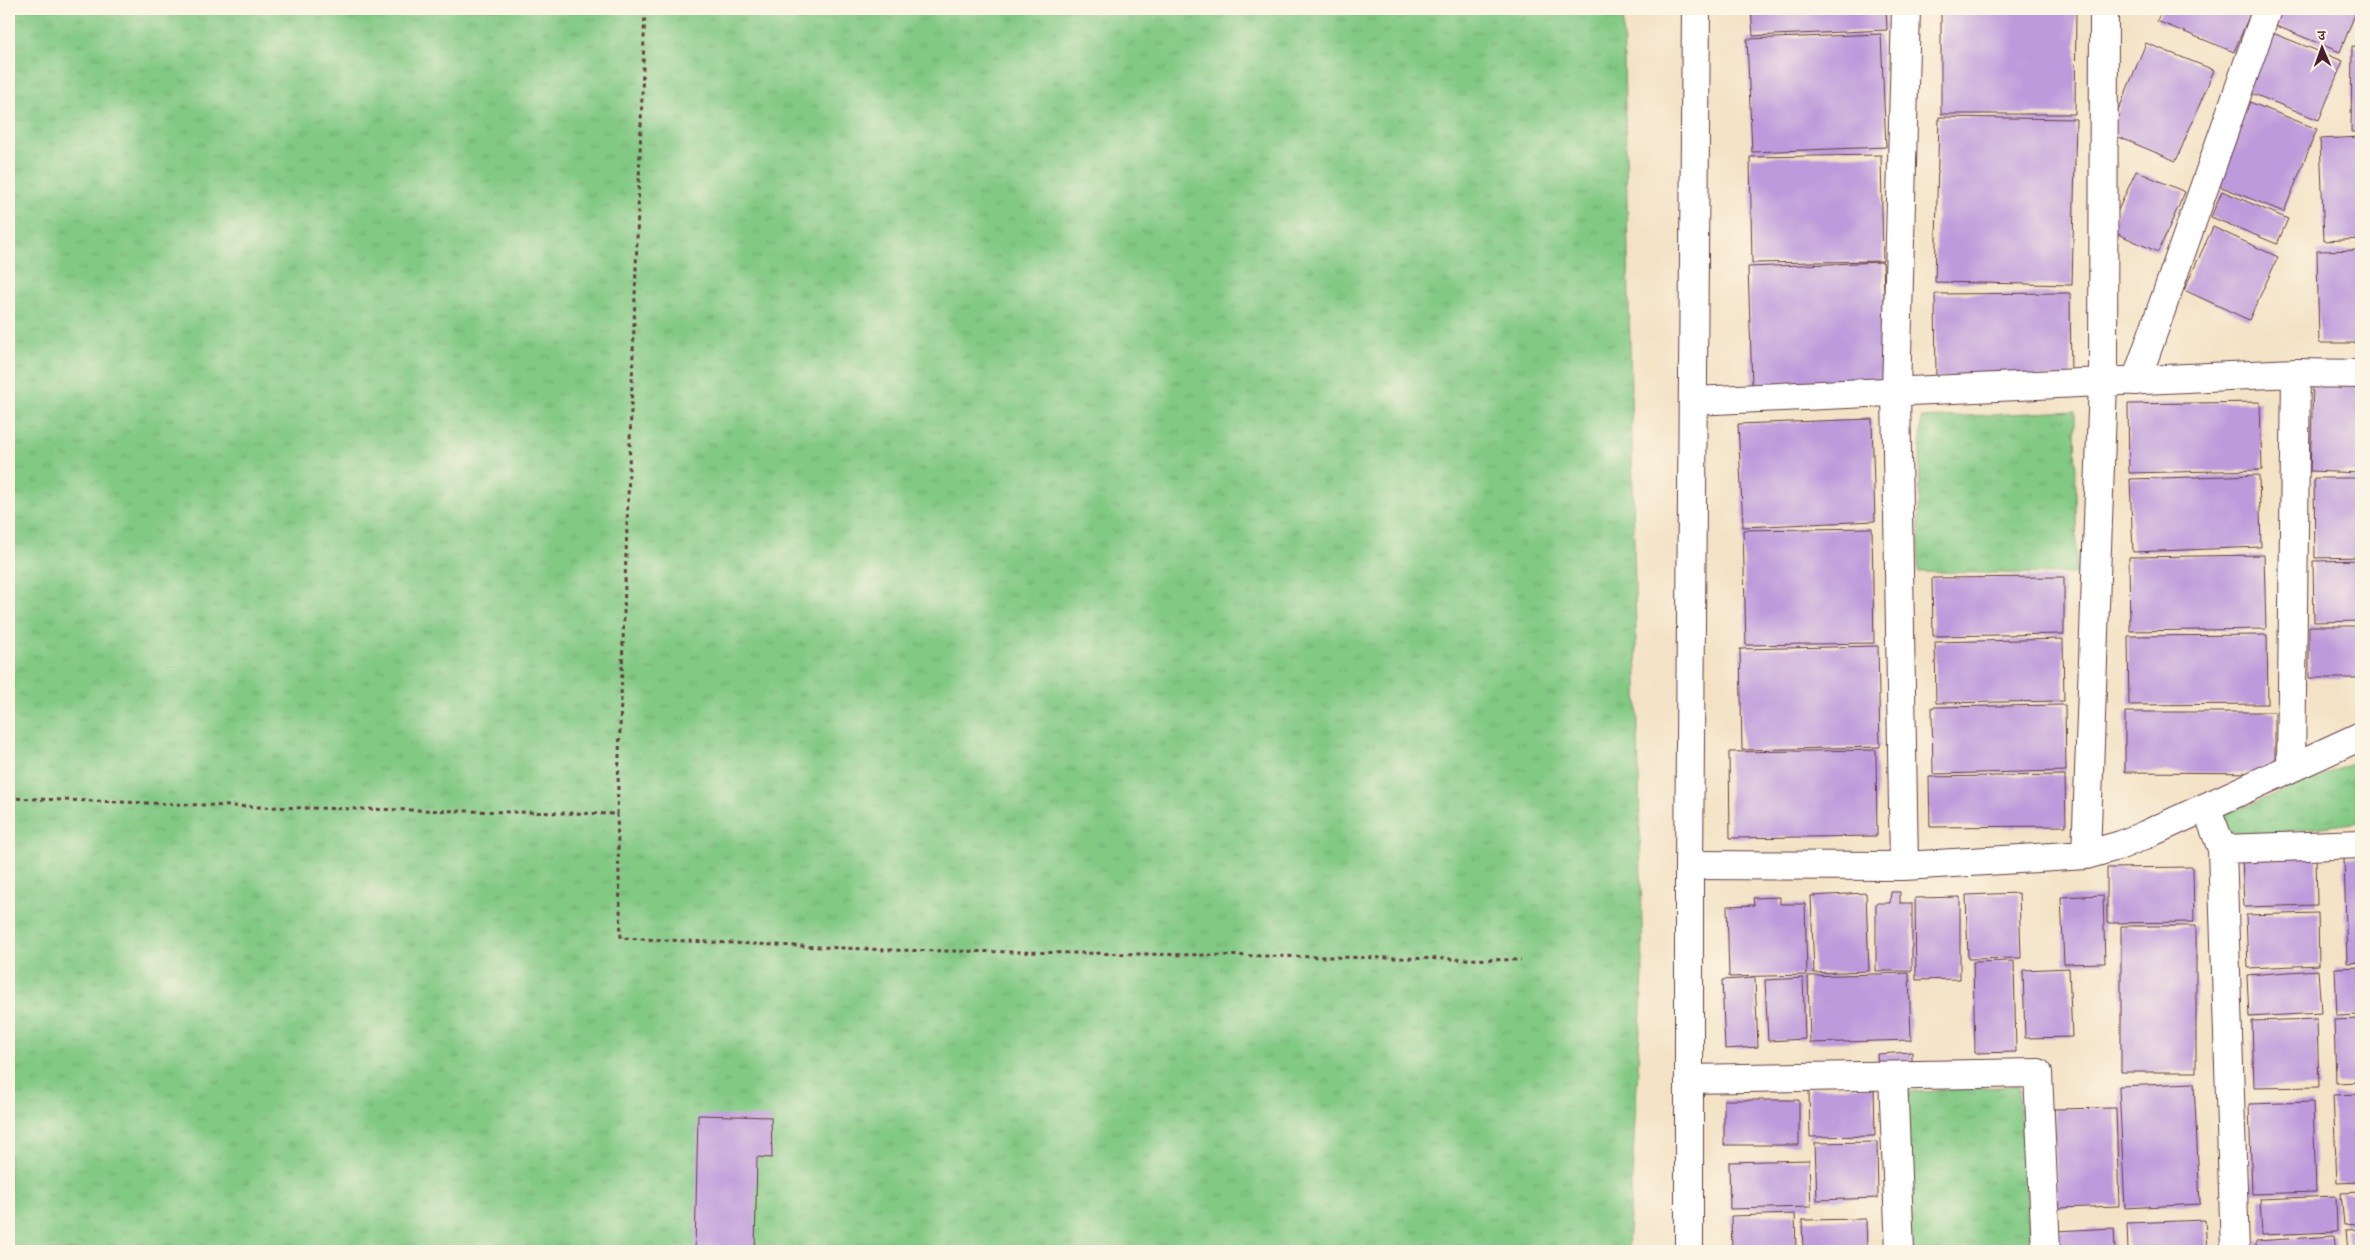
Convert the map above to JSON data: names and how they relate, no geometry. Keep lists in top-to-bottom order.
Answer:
{
  "north": "top"
}
